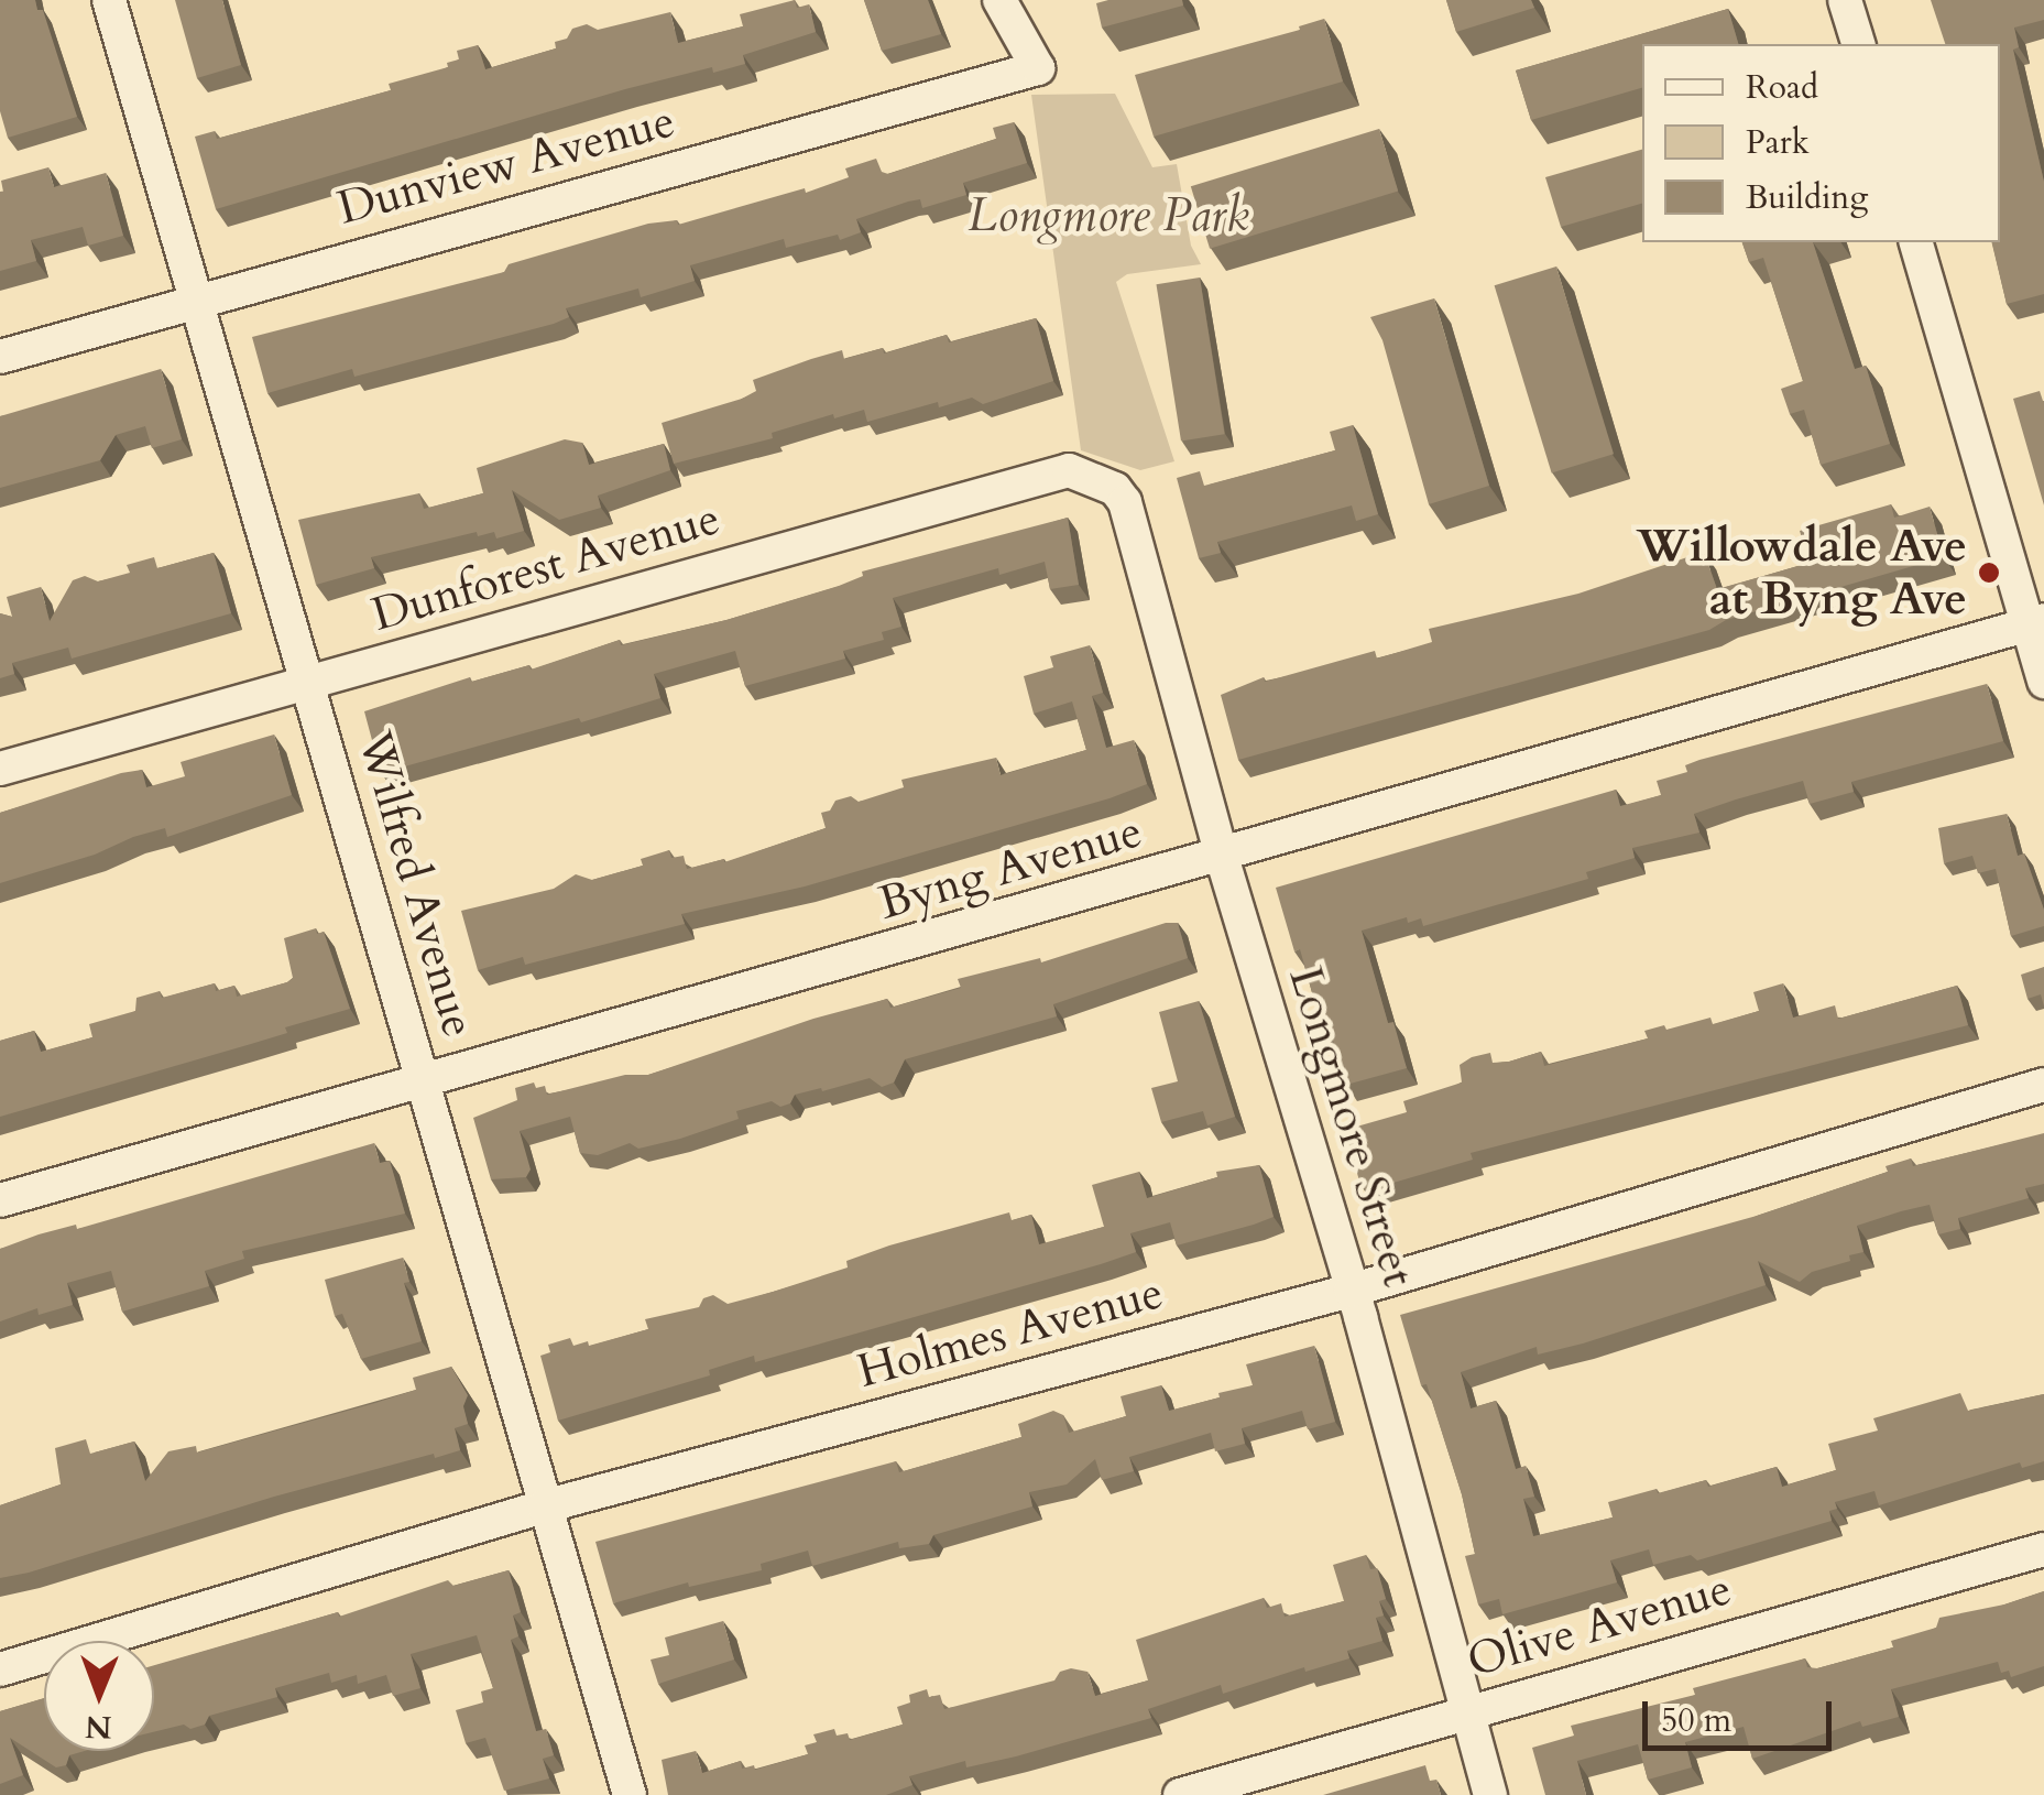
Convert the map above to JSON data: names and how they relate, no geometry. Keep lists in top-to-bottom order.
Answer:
{
  "streets": {
    "street": [
      "Dunview Avenue",
      "Dunforest Avenue",
      "Byng Avenue",
      "Wilfred Avenue",
      "Longmore Street",
      "Holmes Avenue",
      "Olive Avenue"
    ]
  },
  "crossings": [
    ["Dunview Avenue", "Wilfred Avenue"],
    ["Dunforest Avenue", "Wilfred Avenue"],
    ["Dunforest Avenue", "Longmore Street"],
    ["Byng Avenue", "Wilfred Avenue"],
    ["Byng Avenue", "Longmore Street"],
    ["Wilfred Avenue", "Holmes Avenue"],
    ["Longmore Street", "Holmes Avenue"],
    ["Longmore Street", "Olive Avenue"]
  ],
  "parks": ["Longmore Park"],
  "places": ["Willowdale Ave at Byng Ave"],
  "legend": ["Road", "Park", "Building"],
  "scale_bar": "50 m",
  "north": "bottom"
}
